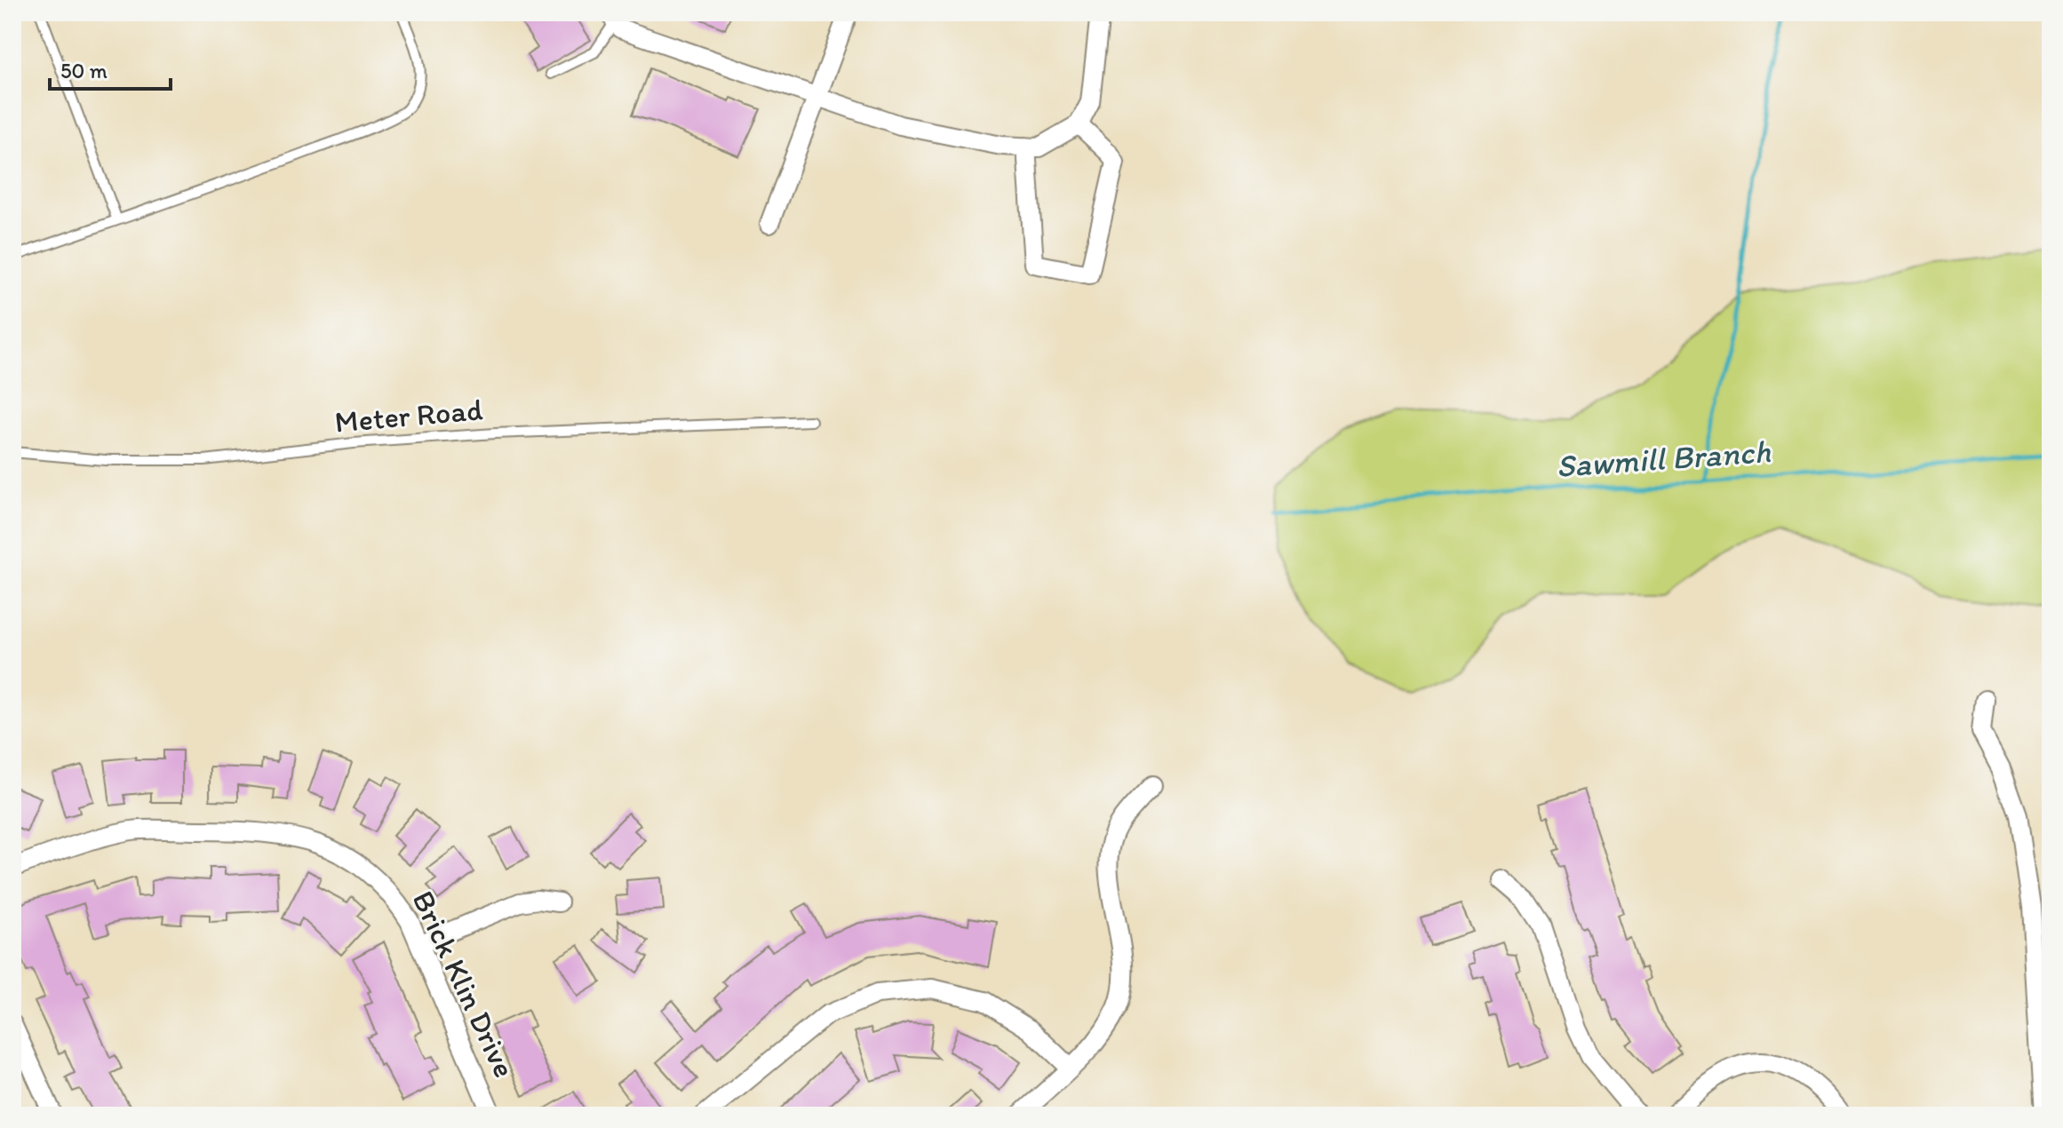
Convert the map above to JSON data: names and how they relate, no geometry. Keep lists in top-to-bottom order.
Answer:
{
  "streets": {
    "street": ["Brick Klin Drive"],
    "lane": ["Meter Road"]
  },
  "water": ["Sawmill Branch"],
  "scale_bar": "50 m"
}
